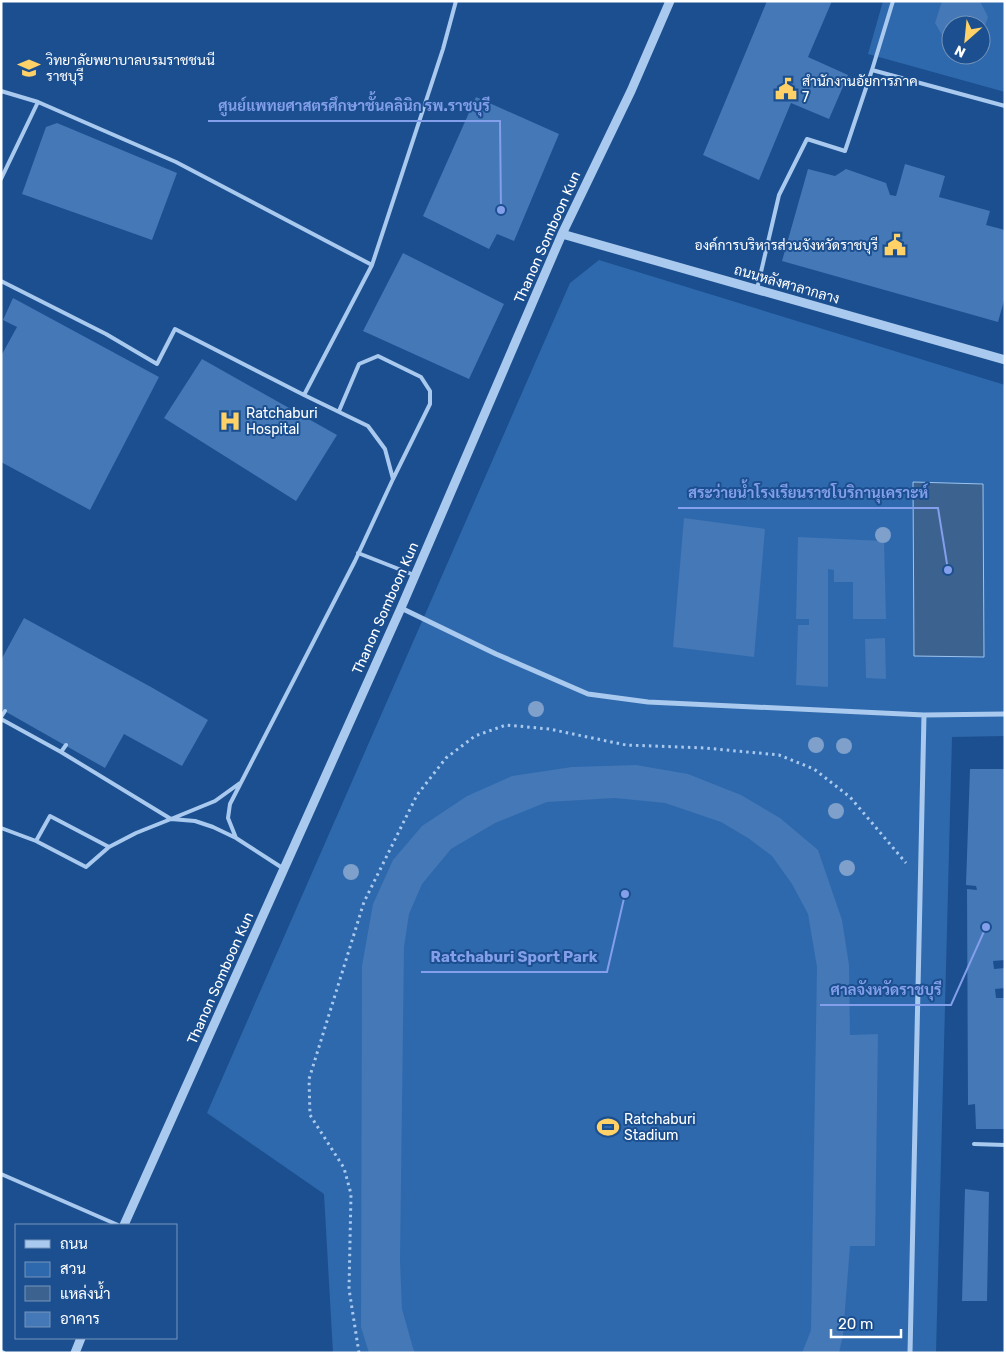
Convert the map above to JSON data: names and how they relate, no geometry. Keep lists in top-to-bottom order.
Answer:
{
  "streets": {
    "street": ["Thanon Somboon Kun", "ถนนหลังศาลากลาง"]
  },
  "crossings": [
    ["Thanon Somboon Kun", "ถนนหลังศาลากลาง"]
  ],
  "places": {
    "school or university": ["วิทยาลัยพยาบาลบรมราชชนนี ราชบุรี"],
    "public building": ["สำนักงานอัยการภาค 7", "องค์การบริหารส่วนจังหวัดราชบุรี"],
    "other": [
      "ศูนย์แพทยศาสตรศึกษาชั้นคลินิก รพ.ราชบุรี",
      "สระว่ายน้ำโรงเรียนราชโบริกานุเคราะห์",
      "Ratchaburi Sport Park",
      "ศาลจังหวัดราชบุรี"
    ],
    "hospital": ["Ratchaburi Hospital"],
    "sports": ["Ratchaburi Stadium"]
  },
  "legend": [
    "ถนน",
    "สวน",
    "แหล่งน้ำ",
    "อาคาร"
  ],
  "scale_bar": "20 m",
  "north": "bottom left"
}
